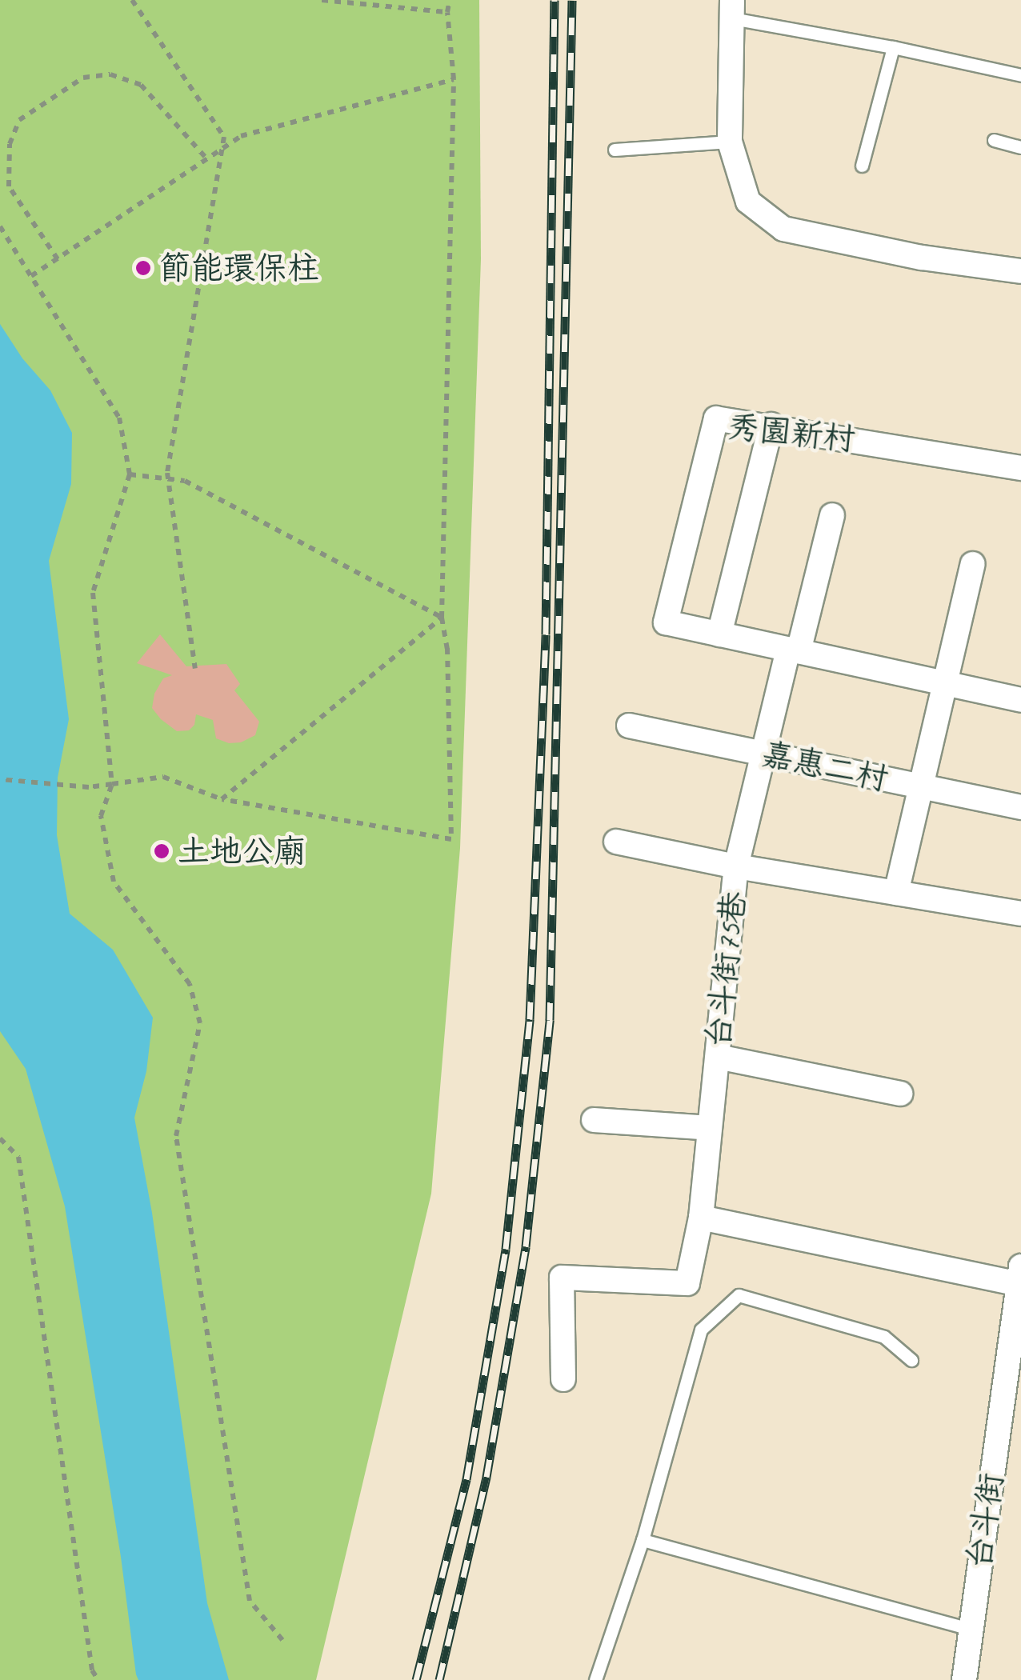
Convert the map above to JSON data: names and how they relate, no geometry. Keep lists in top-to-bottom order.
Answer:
{
  "streets": {
    "street": [
      "秀園新村",
      "嘉惠二村",
      "台斗街75巷",
      "台斗街"
    ]
  },
  "places": ["節能環保柱", "土地公廟"]
}
